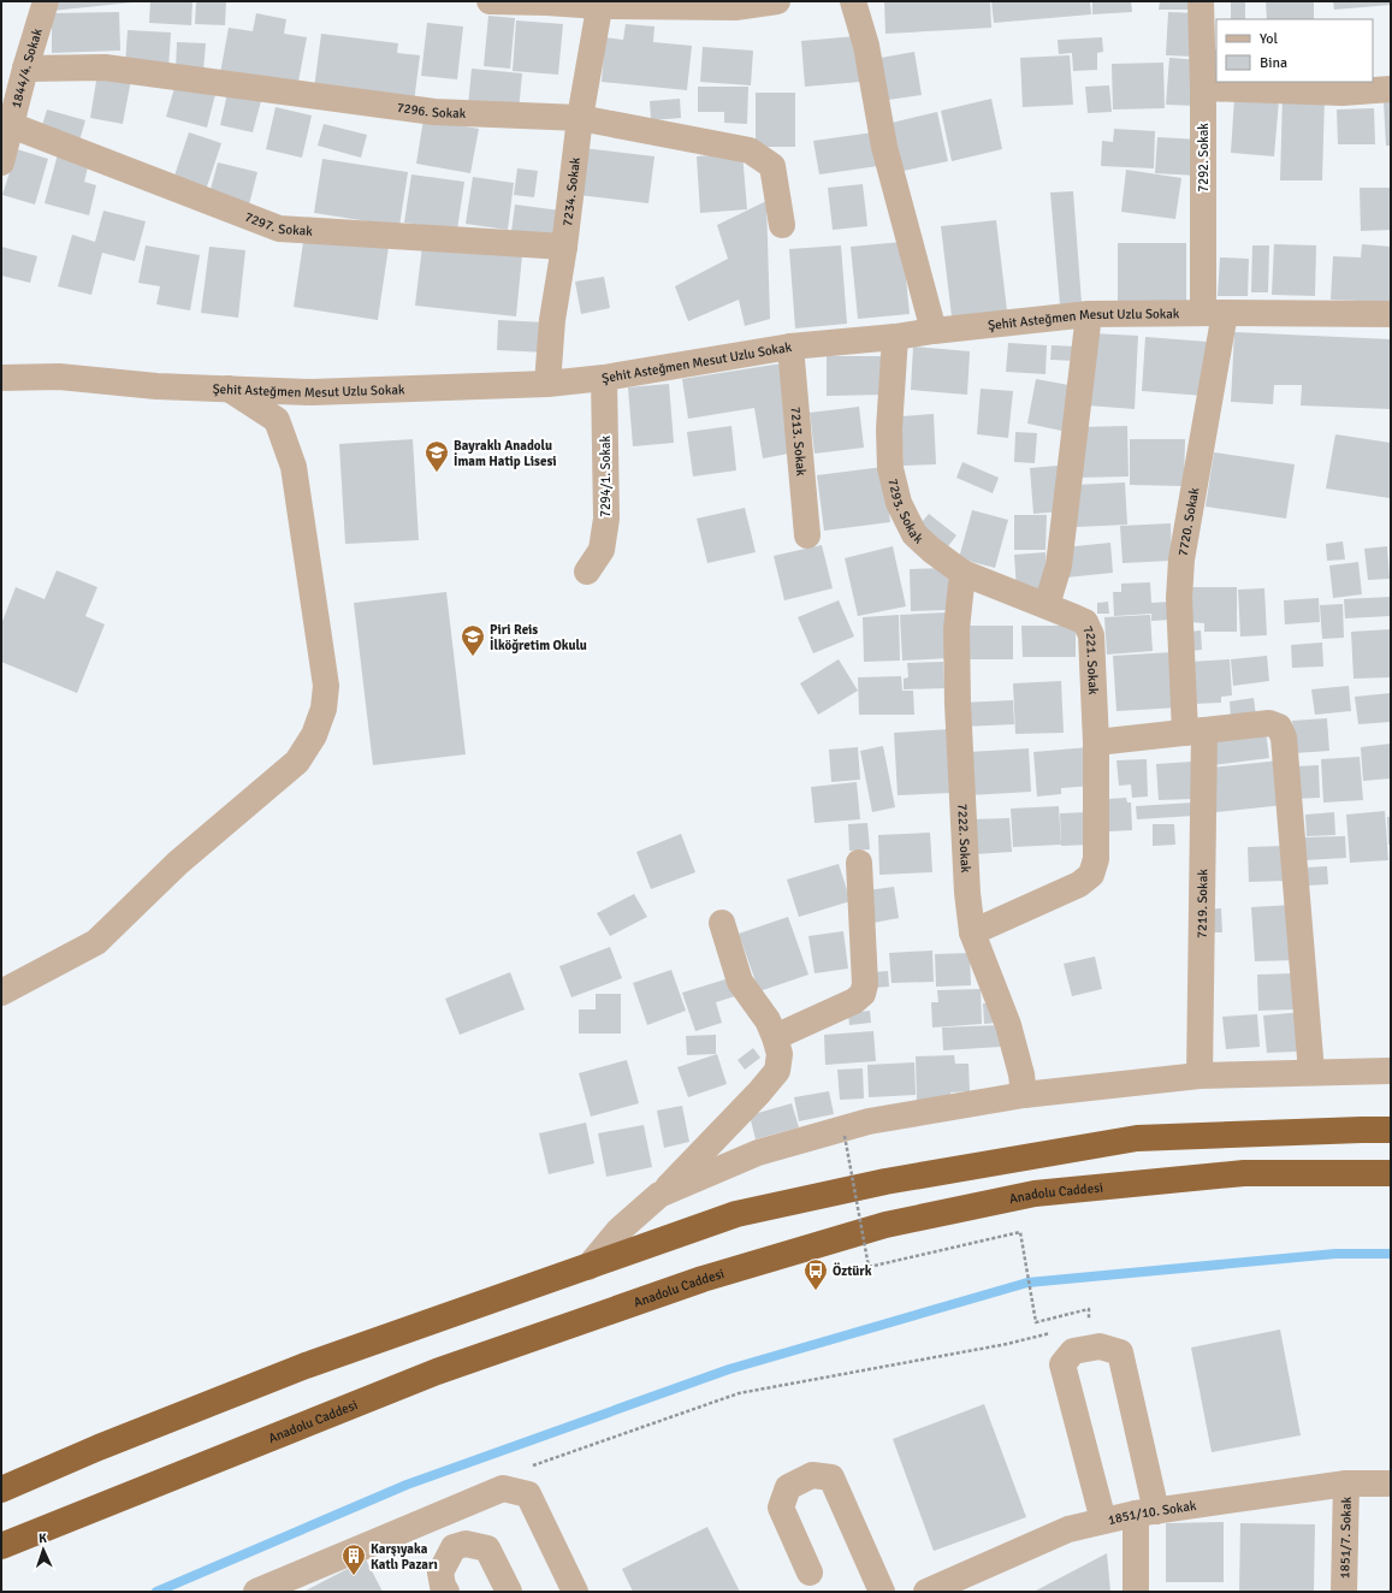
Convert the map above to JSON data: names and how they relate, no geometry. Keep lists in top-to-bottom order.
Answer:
{
  "streets": {
    "highway": ["Anadolu Caddesi"],
    "street": [
      "1844/4. Sokak",
      "7296. Sokak",
      "7292. Sokak",
      "7234. Sokak",
      "7297. Sokak",
      "Şehit Asteğmen Mesut Uzlu Sokak",
      "7213. Sokak",
      "7294/1. Sokak",
      "7293. Sokak",
      "7720. Sokak",
      "7221. Sokak",
      "7222. Sokak",
      "7219. Sokak",
      "1851/10. Sokak",
      "1851/7. Sokak"
    ]
  },
  "crossings": [
    ["1844/4. Sokak", "7296. Sokak"],
    ["1844/4. Sokak", "7297. Sokak"],
    ["7296. Sokak", "7234. Sokak"],
    ["7292. Sokak", "Şehit Asteğmen Mesut Uzlu Sokak"],
    ["7292. Sokak", "7720. Sokak"],
    ["7234. Sokak", "7297. Sokak"],
    ["7234. Sokak", "Şehit Asteğmen Mesut Uzlu Sokak"],
    ["Şehit Asteğmen Mesut Uzlu Sokak", "7213. Sokak"],
    ["Şehit Asteğmen Mesut Uzlu Sokak", "7294/1. Sokak"],
    ["Şehit Asteğmen Mesut Uzlu Sokak", "7293. Sokak"],
    ["Şehit Asteğmen Mesut Uzlu Sokak", "7720. Sokak"],
    ["7293. Sokak", "7221. Sokak"],
    ["7293. Sokak", "7222. Sokak"],
    ["7720. Sokak", "7219. Sokak"],
    ["7221. Sokak", "7222. Sokak"],
    ["1851/10. Sokak", "1851/7. Sokak"]
  ],
  "places": {
    "school or university": ["Bayraklı Anadolu İmam Hatip Lisesi", "Piri Reis İlköğretim Okulu"],
    "bus stop": ["Öztürk"],
    "building": ["Karşıyaka Katlı Pazarı"]
  },
  "legend": ["Yol", "Bina"],
  "north": "top"
}
